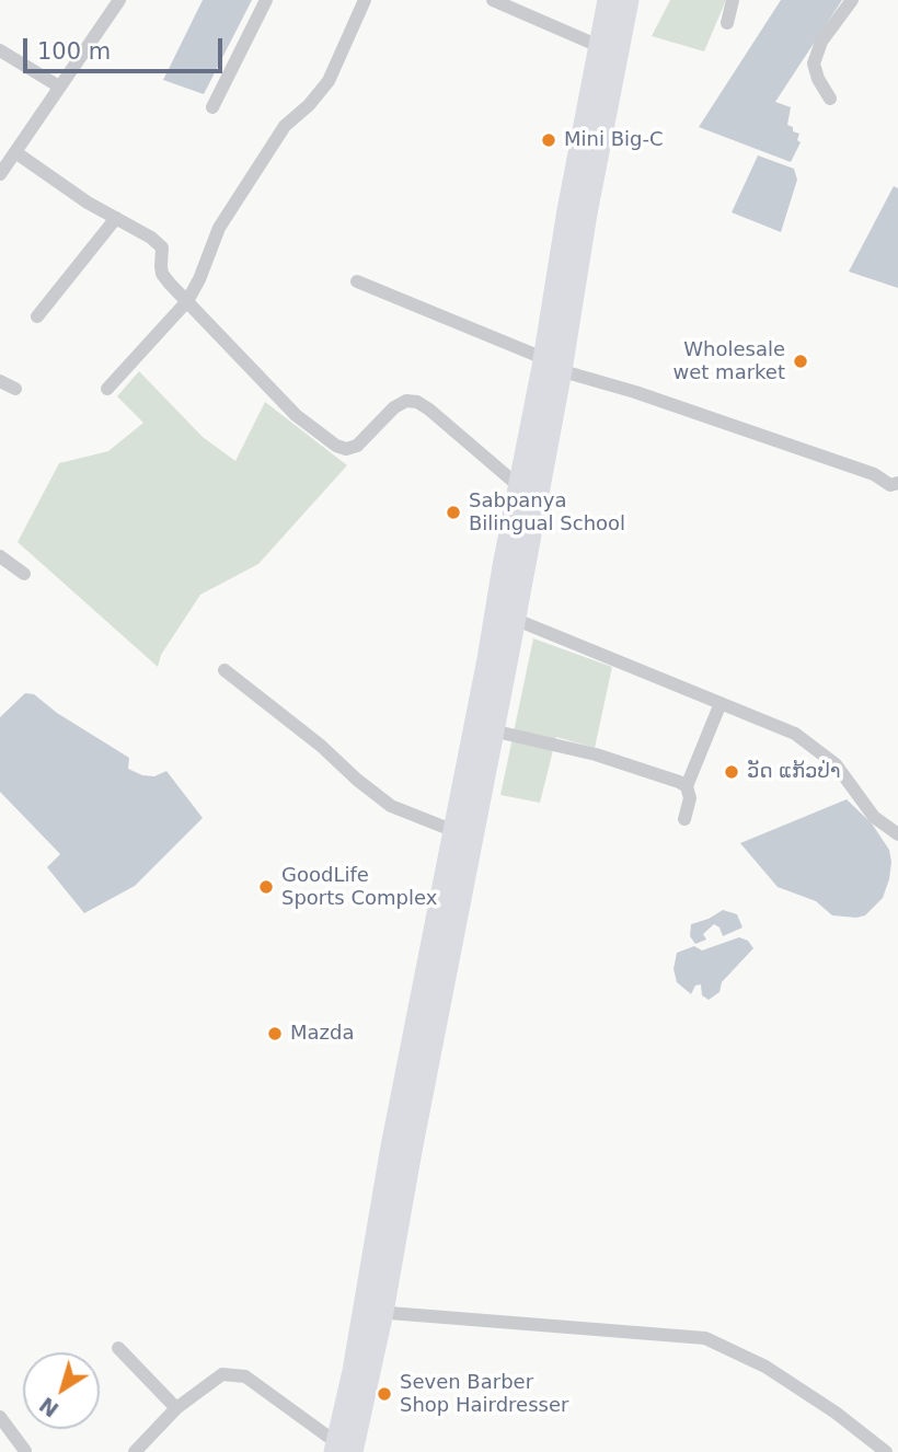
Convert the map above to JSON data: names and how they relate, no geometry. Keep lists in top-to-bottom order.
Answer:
{
  "places": [
    "Mini Big-C",
    "Wholesale wet market",
    "Sabpanya Bilingual School",
    "ວັດ ແກ້ວປ່າ",
    "GoodLife Sports Complex",
    "Mazda",
    "Seven Barber Shop Hairdresser"
  ],
  "scale_bar": "100 m",
  "north": "bottom left"
}
